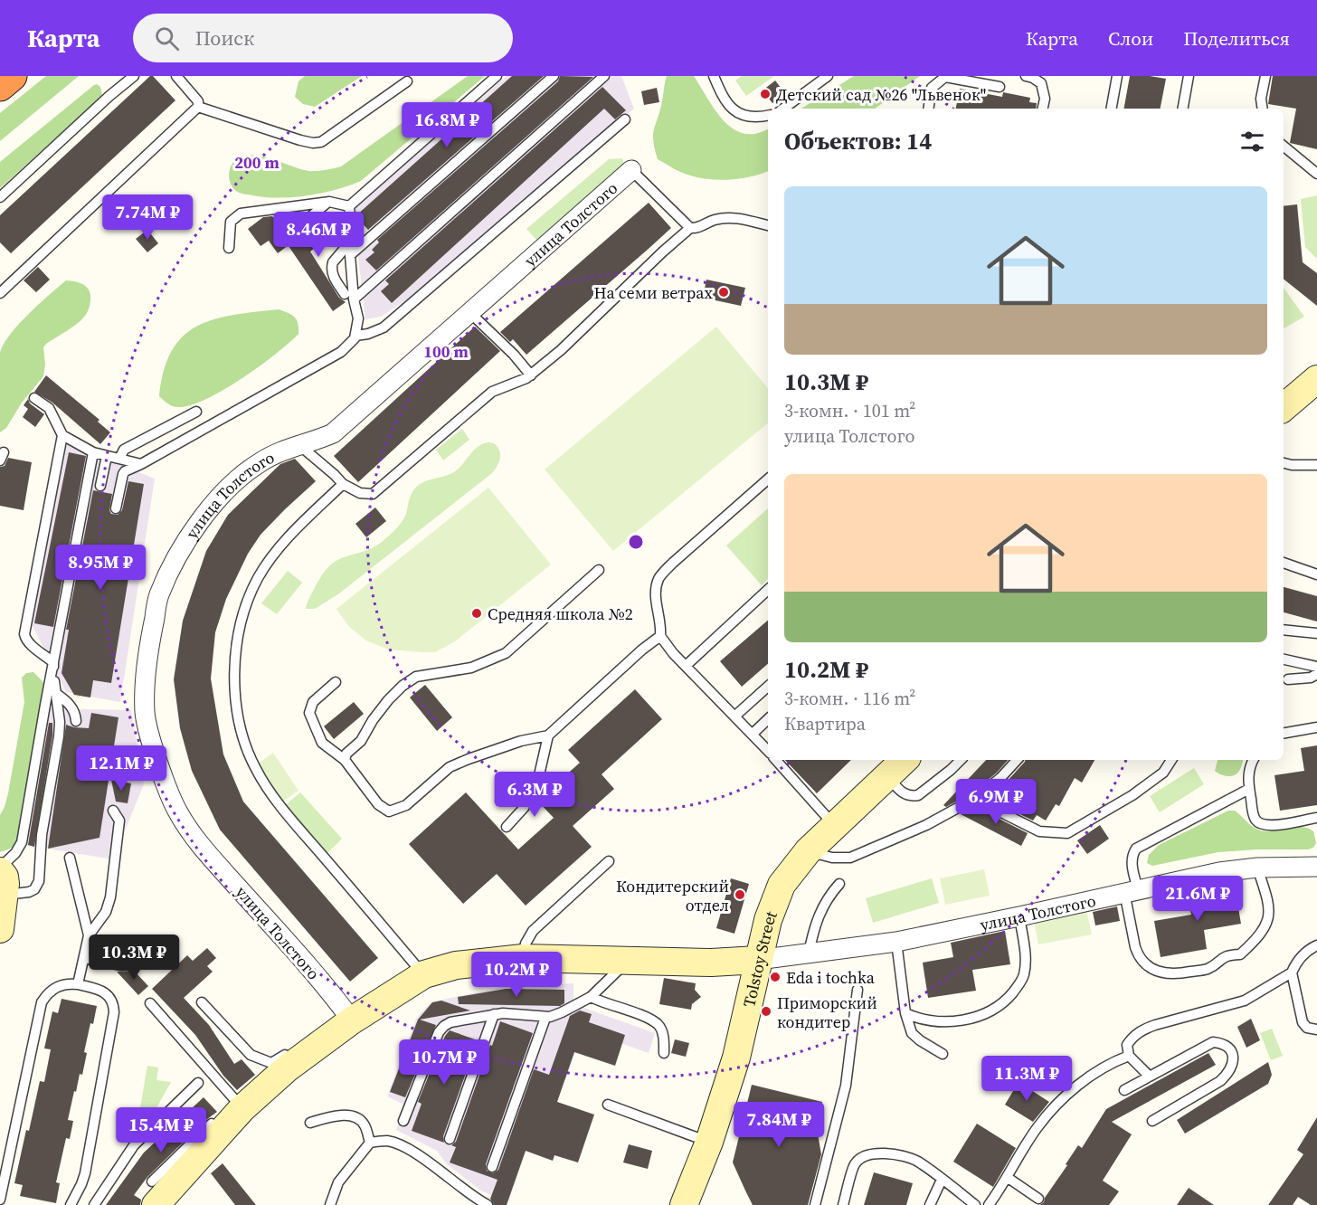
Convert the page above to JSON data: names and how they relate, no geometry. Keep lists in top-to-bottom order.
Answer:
{
  "streets": {
    "main road": ["Tolstoy Street"],
    "street": ["улица Толстого"]
  },
  "crossings": [
    ["улица Толстого", "Tolstoy Street"]
  ],
  "places": [
    "Детский сад №26 \"Львенок\"",
    "На семи ветрах",
    "Средняя школа №2",
    "Кондитерский отдел",
    "Eda i tochka",
    "Приморский кондитер"
  ],
  "page": {
    "header": "Карта",
    "search": "Поиск",
    "nav": ["Карта", "Слои", "Поделиться"],
    "price": [
      "16.8M ₽",
      "7.74M ₽",
      "8.46M ₽",
      "8.95M ₽",
      "12.1M ₽",
      "6.3M ₽",
      "6.9M ₽",
      "21.6M ₽",
      "10.3M ₽",
      "10.2M ₽",
      "10.7M ₽",
      "11.3M ₽",
      "7.84M ₽",
      "15.4M ₽"
    ],
    "heading": "Объектов: 14",
    "list": [
      {
        "name": "10.3M ₽",
        "note": "3-комн. · 101 m² · улица Толстого"
      },
      {
        "name": "10.2M ₽",
        "note": "3-комн. · 116 m² · Квартира"
      }
    ]
  },
  "rings": ["200 m", "100 m"]
}
